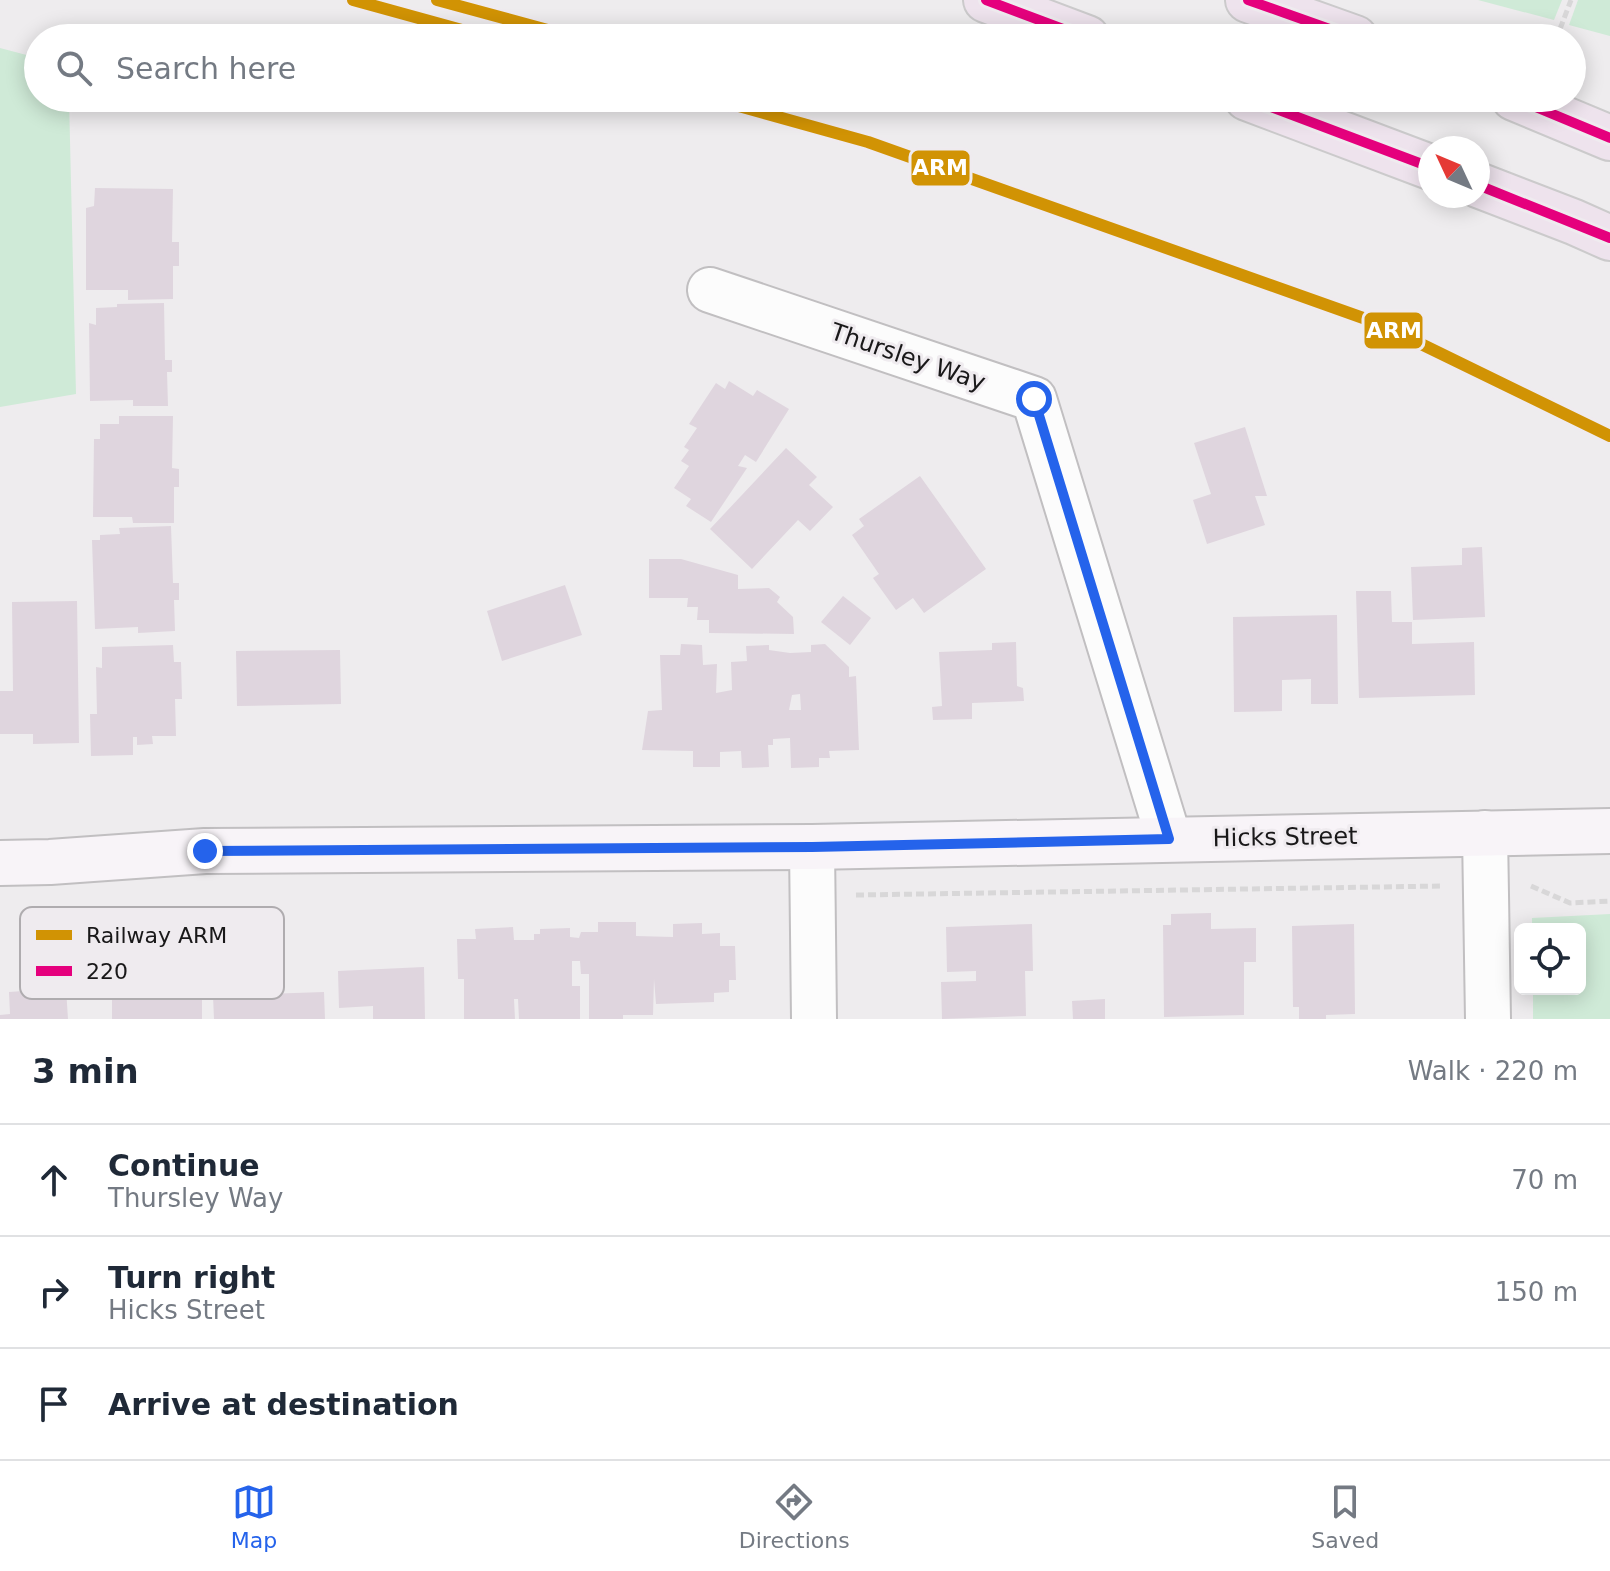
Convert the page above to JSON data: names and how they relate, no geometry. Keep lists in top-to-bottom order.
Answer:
{
  "streets": {
    "street": ["Thursley Way", "Hicks Street"]
  },
  "crossings": [
    ["Thursley Way", "Hicks Street"]
  ],
  "lines": ["rail line ARM", "transit line 220"],
  "legend": ["Railway ARM", "220"],
  "north": "top left",
  "page": {
    "search": "Search here",
    "heading": ["3 min", "Walk · 220 m"],
    "list": [
      ["Continue", "Thursley Way", "70 m"],
      ["Turn right", "Hicks Street", "150 m"],
      "Arrive at destination"
    ],
    "nav": ["Map", "Directions", "Saved"]
  }
}
